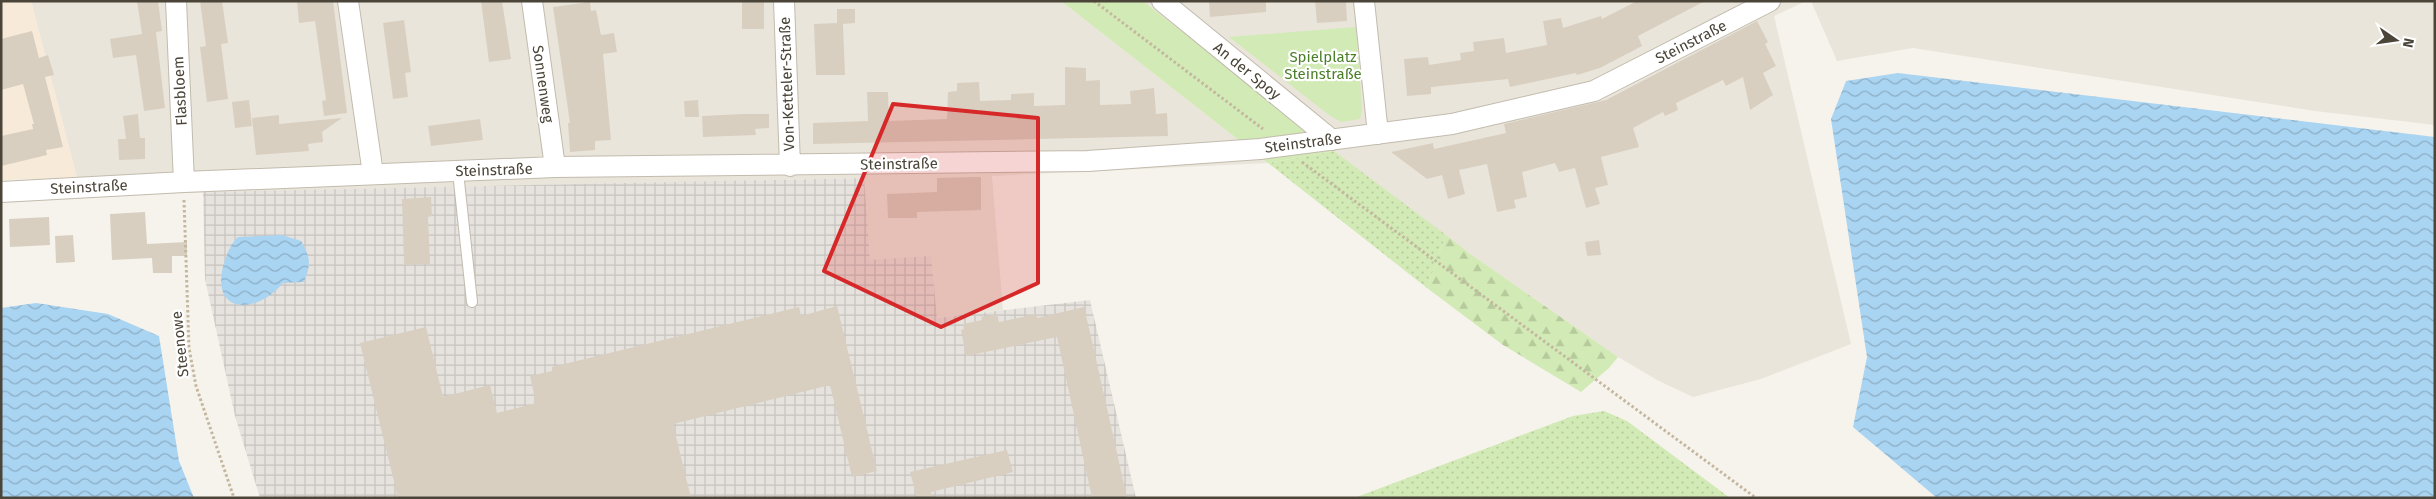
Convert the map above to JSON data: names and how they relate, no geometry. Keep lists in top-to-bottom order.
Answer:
{
  "streets": {
    "street": [
      "Steinstraße",
      "An der Spoy",
      "Sonnenweg",
      "Von-Ketteler-Straße",
      "Flasbloem"
    ],
    "path": ["Steenowe"]
  },
  "crossings": [
    ["Steinstraße", "An der Spoy"],
    ["Steinstraße", "Sonnenweg"],
    ["Steinstraße", "Von-Ketteler-Straße"],
    ["Steinstraße", "Flasbloem"],
    ["Steinstraße", "Steenowe"],
    ["Flasbloem", "Steenowe"]
  ],
  "parks": ["Spielplatz Steinstraße"],
  "north": "right"
}
